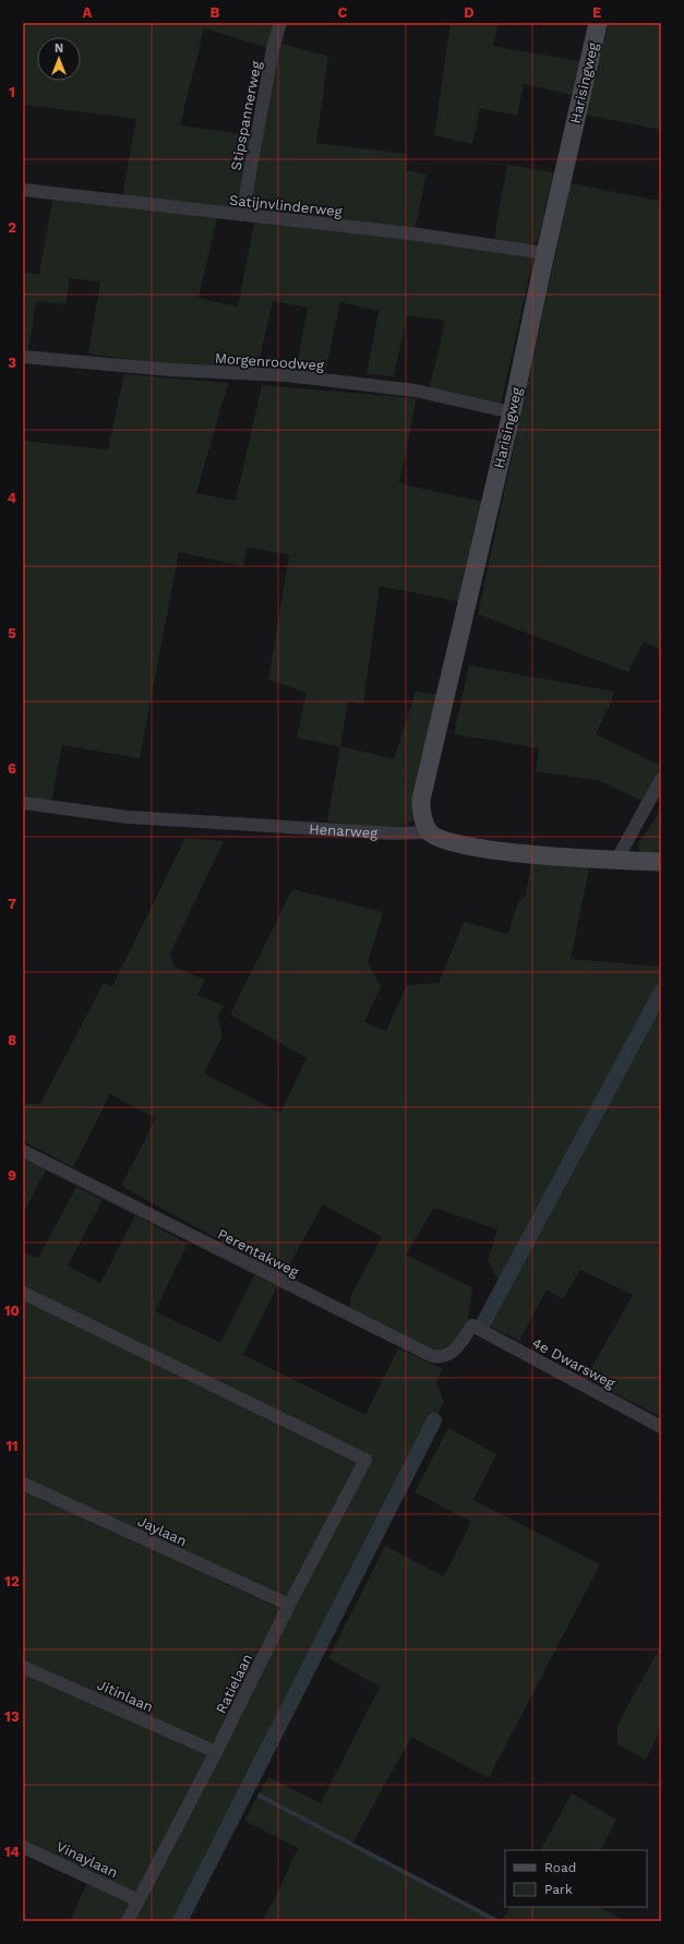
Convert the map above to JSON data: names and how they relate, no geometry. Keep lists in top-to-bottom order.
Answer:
{
  "streets": {
    "street": [
      "Harisingweg",
      "Stipspannerweg",
      "Satijnvlinderweg",
      "Morgenroodweg",
      "Henarweg",
      "Perentakweg",
      "4e Dwarsweg",
      "Jaylaan",
      "Ratielaan",
      "Jitinlaan",
      "Vinaylaan"
    ]
  },
  "crossings": [
    ["Harisingweg", "Satijnvlinderweg"],
    ["Harisingweg", "Morgenroodweg"],
    ["Harisingweg", "Henarweg"],
    ["Stipspannerweg", "Satijnvlinderweg"],
    ["Perentakweg", "4e Dwarsweg"],
    ["Jaylaan", "Ratielaan"],
    ["Ratielaan", "Jitinlaan"],
    ["Ratielaan", "Vinaylaan"]
  ],
  "legend": ["Road", "Park"],
  "north": "top",
  "grid": {
    "columns": [
      "A",
      "B",
      "C",
      "D",
      "E"
    ],
    "rows": [
      "1",
      "2",
      "3",
      "4",
      "5",
      "6",
      "7",
      "8",
      "9",
      "10",
      "11",
      "12",
      "13",
      "14"
    ]
  }
}
